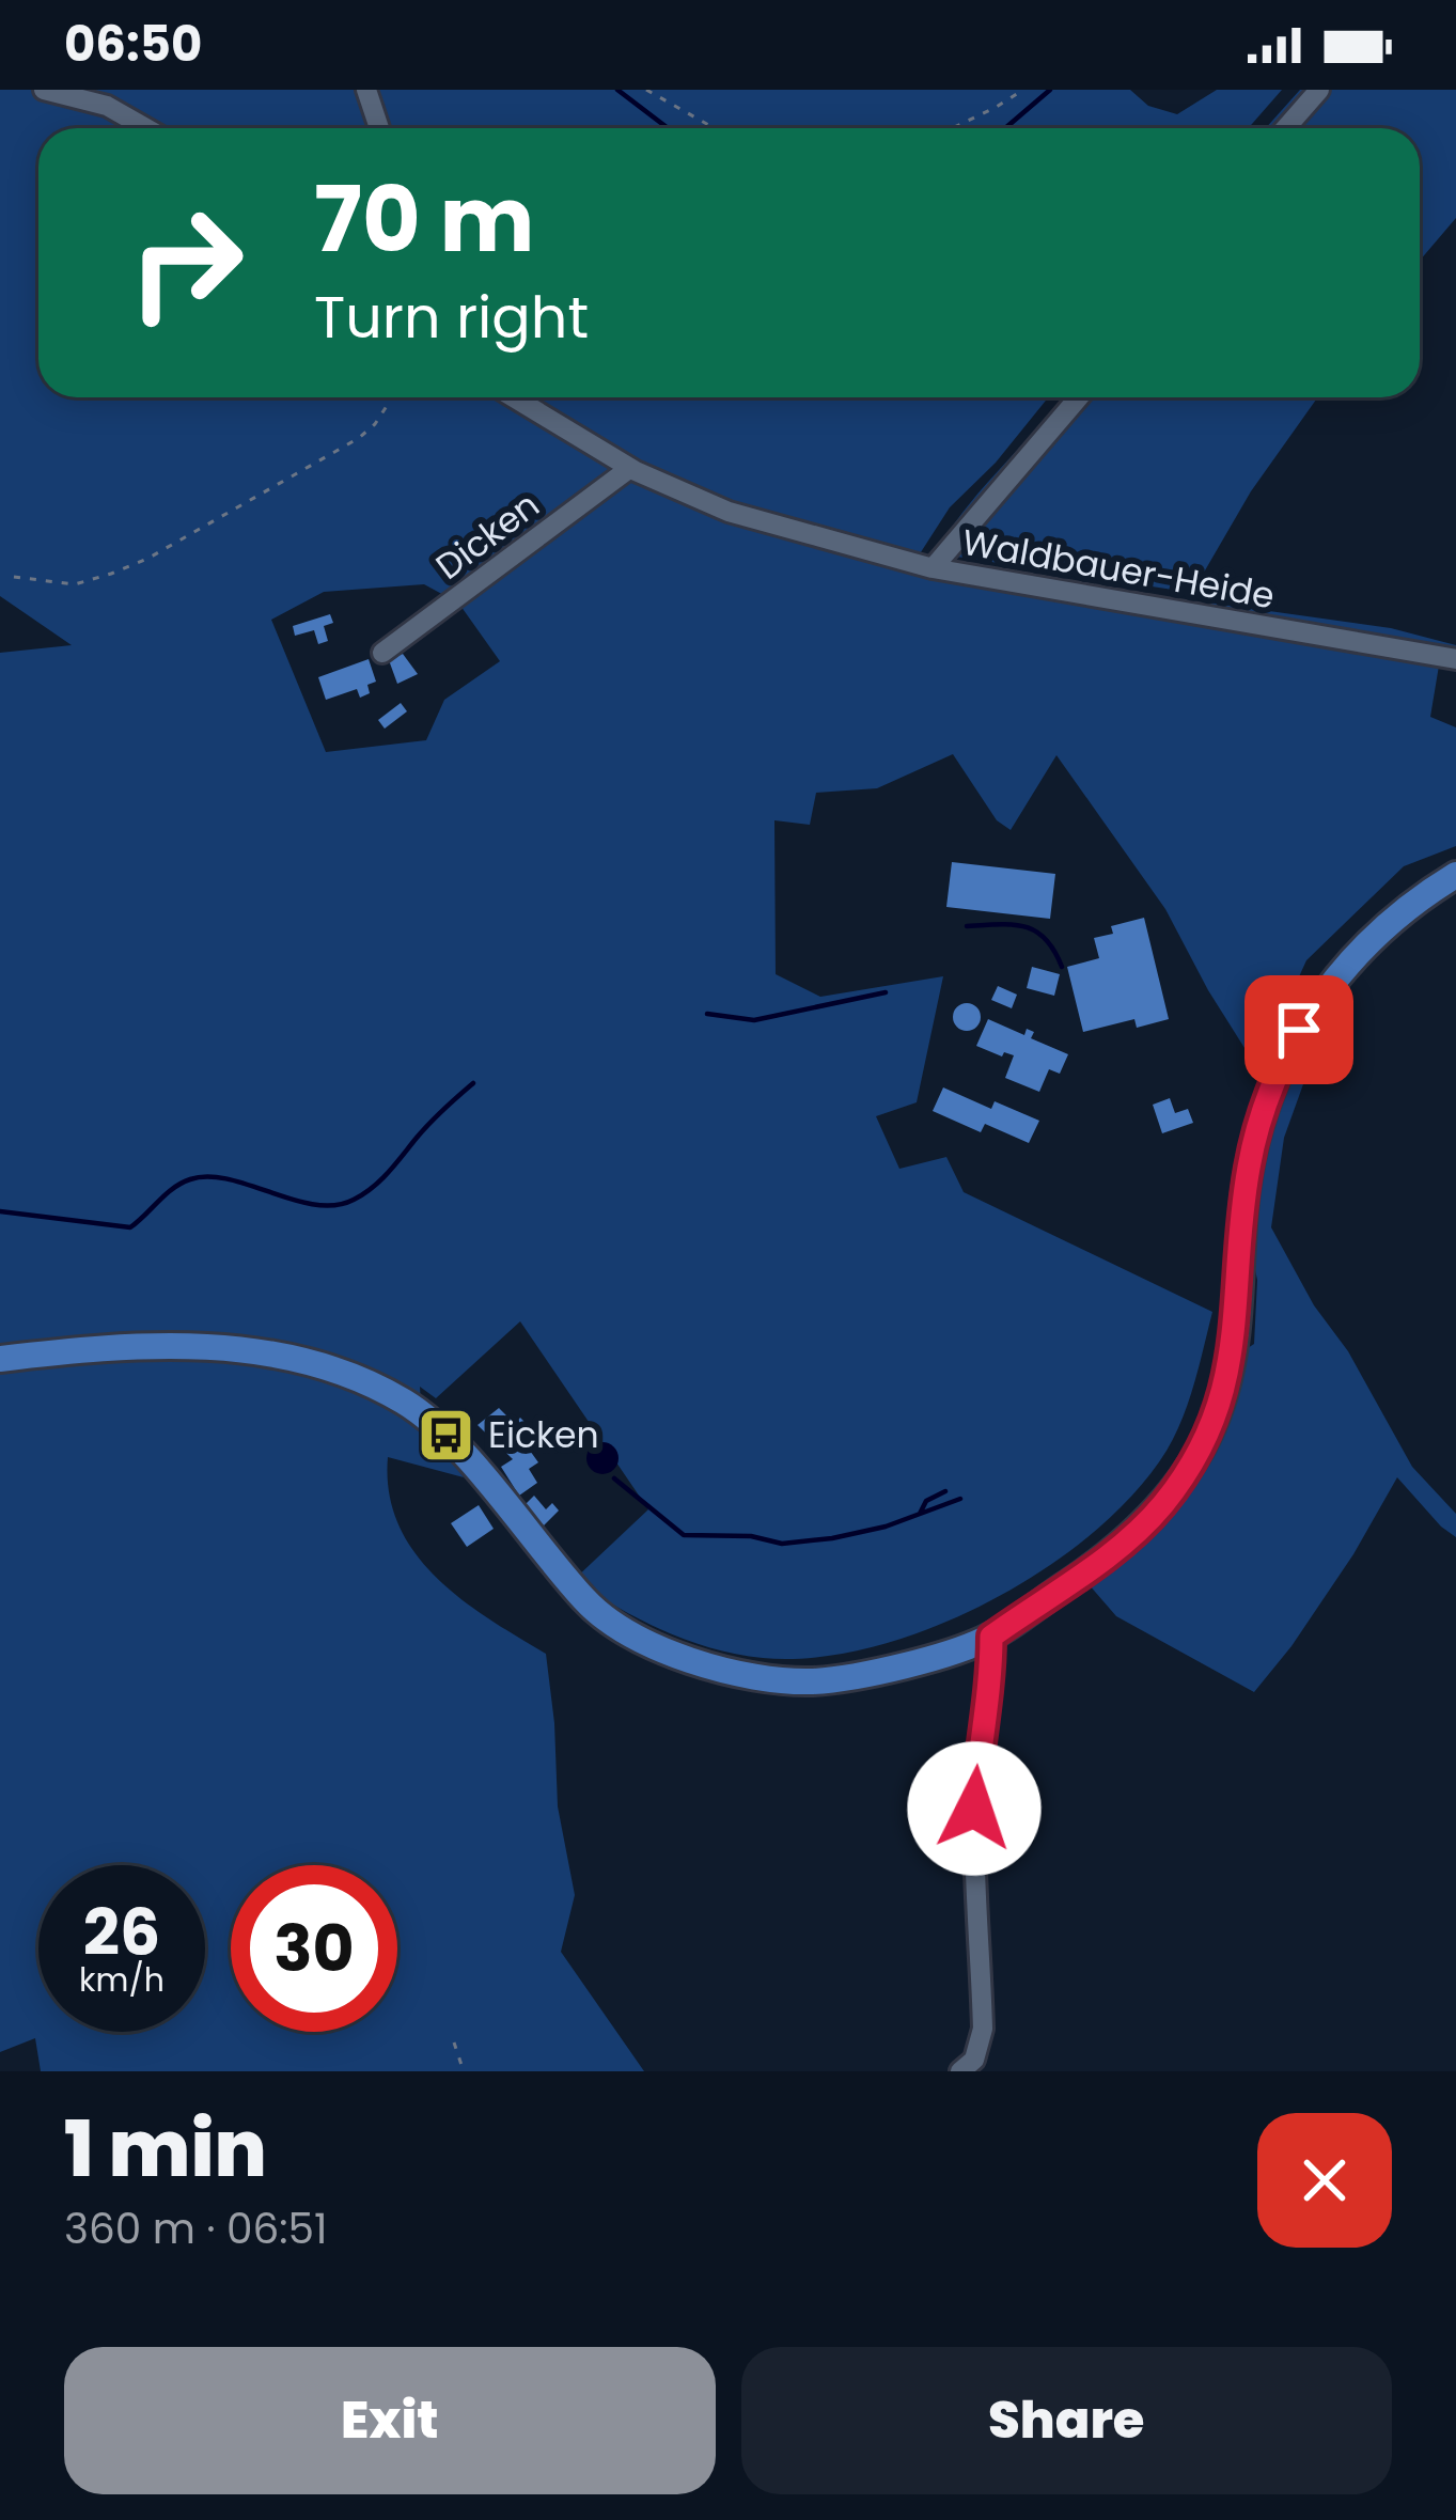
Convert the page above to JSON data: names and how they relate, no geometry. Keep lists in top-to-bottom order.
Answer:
{
  "streets": {
    "street": ["Dicken", "Waldbauer-Heide"]
  },
  "places": {
    "bus stop": ["Eicken"]
  },
  "page": {
    "status": "06:50",
    "turn": ["70 m", "Turn right"],
    "speed": "26 km/h",
    "limit": "30",
    "heading": ["1 min", "360 m · 06:51"],
    "buttons": ["Exit", "Share"]
  }
}
